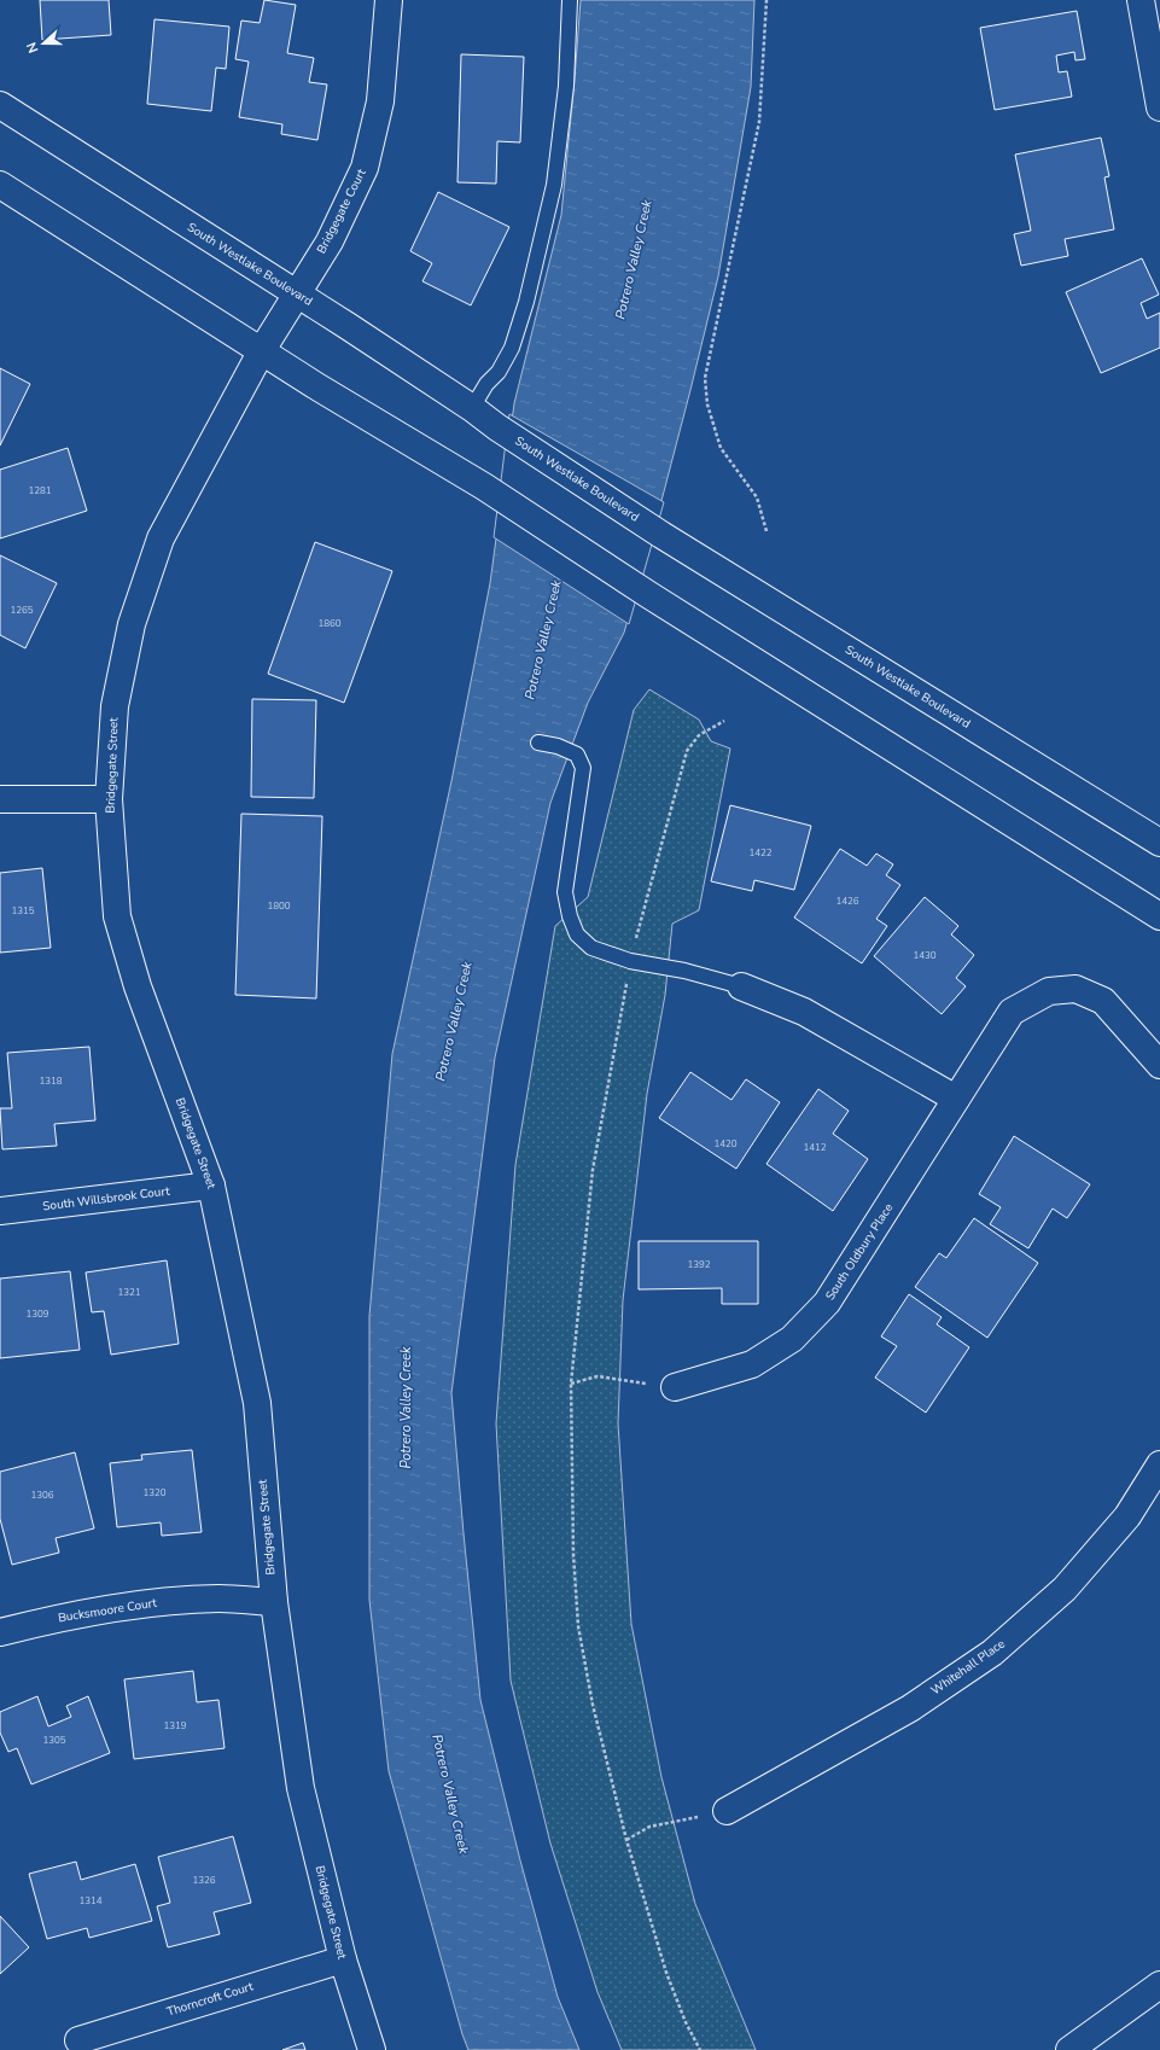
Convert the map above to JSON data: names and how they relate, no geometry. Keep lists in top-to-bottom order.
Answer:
{
  "streets": {
    "street": [
      "Bridgegate Court",
      "South Westlake Boulevard",
      "Bridgegate Street",
      "South Willsbrook Court",
      "South Oldbury Place",
      "Bucksmoore Court",
      "Whitehall Place",
      "Thorncroft Court"
    ]
  },
  "crossings": [
    ["Bridgegate Court", "South Westlake Boulevard"],
    ["Bridgegate Court", "Bridgegate Street"],
    ["Bridgegate Street", "South Willsbrook Court"],
    ["Bridgegate Street", "Bucksmoore Court"],
    ["Bridgegate Street", "Thorncroft Court"]
  ],
  "water": ["Potrero Valley Creek"],
  "house_numbers": [
    "1281",
    "1265",
    "1860",
    "1422",
    "1426",
    "1800",
    "1315",
    "1430",
    "1318",
    "1420",
    "1412",
    "1392",
    "1321",
    "1309",
    "1320",
    "1306",
    "1319",
    "1305",
    "1326",
    "1314"
  ],
  "north": "left"
}
